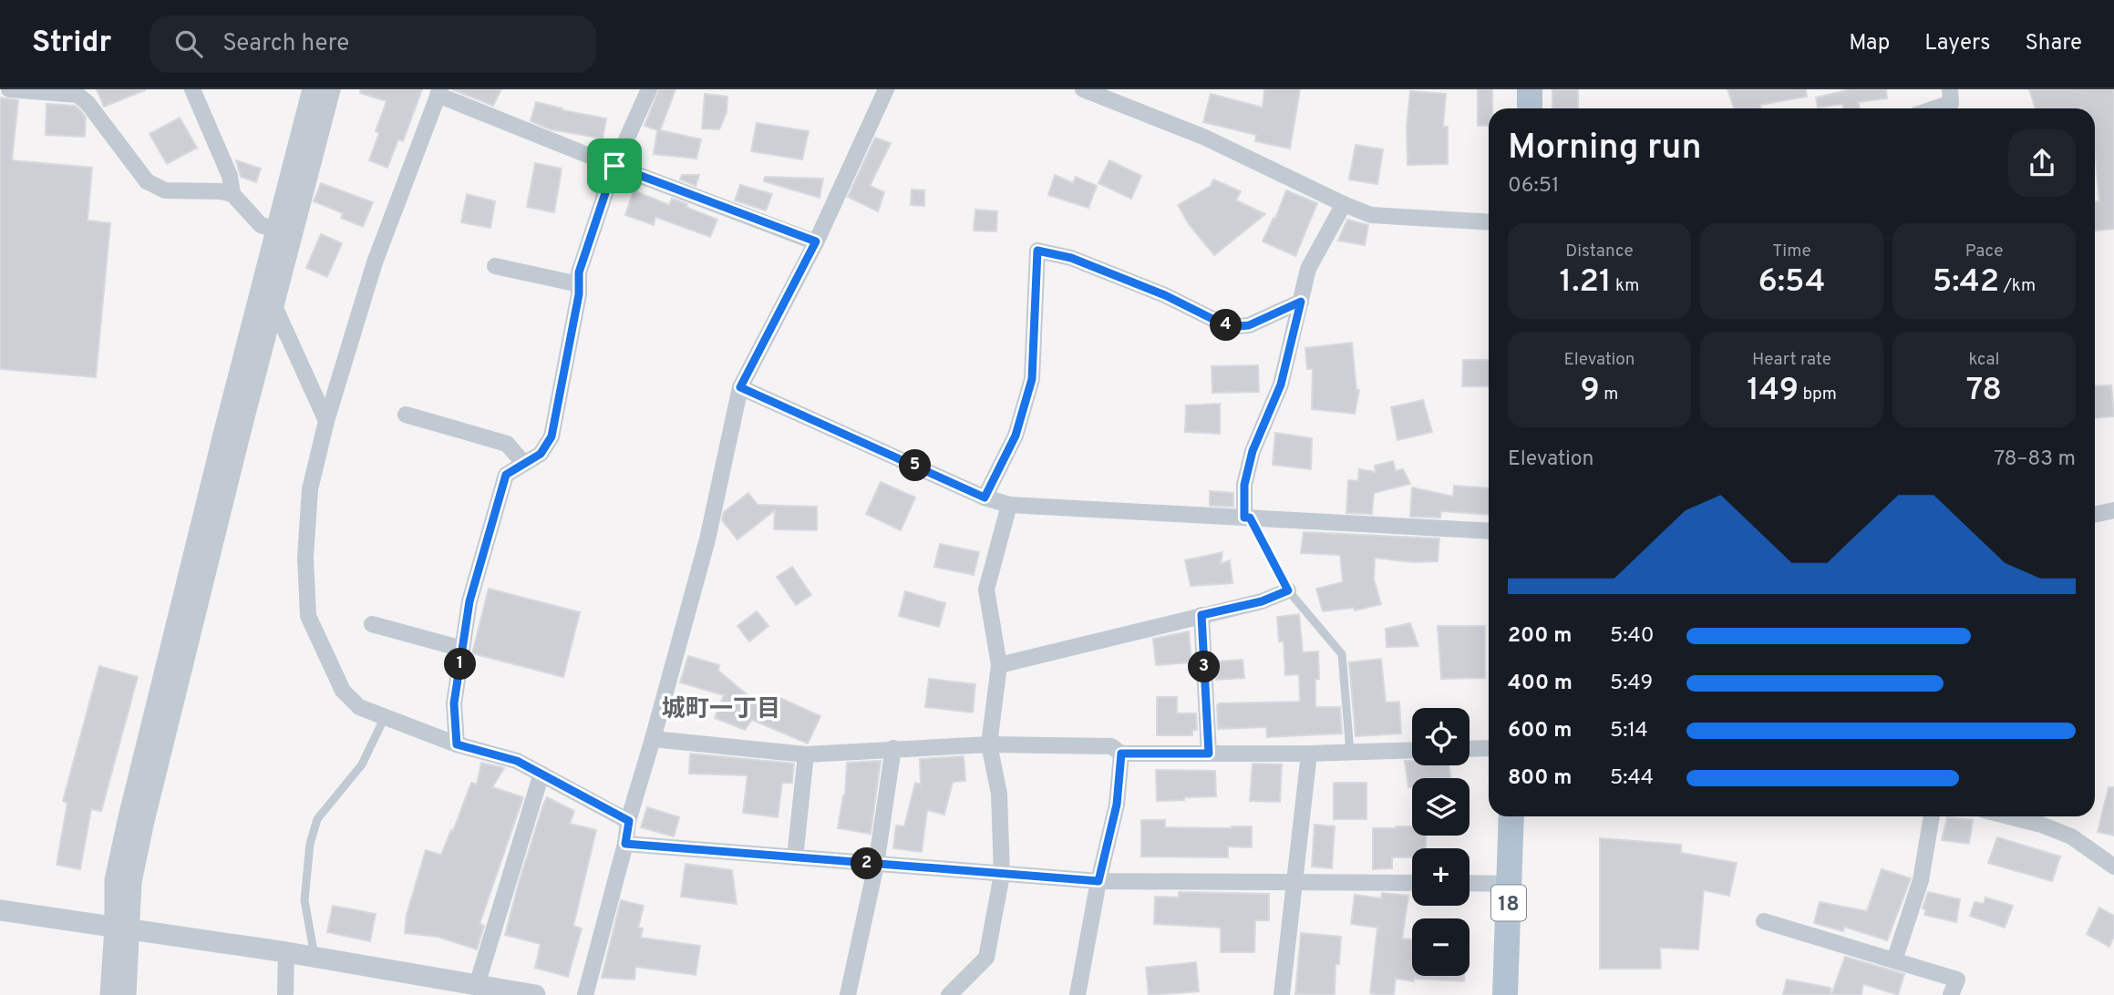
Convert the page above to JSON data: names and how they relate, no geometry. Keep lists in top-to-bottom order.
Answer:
{
  "streets": {
    "main road": ["18"]
  },
  "districts": ["城町一丁目"],
  "page": {
    "header": "Stridr",
    "search": "Search here",
    "nav": ["Map", "Layers", "Share"],
    "heading": ["Morning run", "06:51"],
    "stats": [
      ["Distance", "1.21 km"],
      ["Time", "6:54"],
      ["Pace", "5:42 /km"],
      ["Elevation", "9 m"],
      ["Heart rate", "149 bpm"],
      ["kcal", "78"]
    ],
    "pins": [
      "4",
      "5",
      "1",
      "3",
      "2"
    ],
    "chart": ["Elevation", "78–83 m"],
    "list": [
      {
        "name": "200 m",
        "note": "5:40"
      },
      {
        "name": "400 m",
        "note": "5:49"
      },
      {
        "name": "600 m",
        "note": "5:14"
      },
      {
        "name": "800 m",
        "note": "5:44"
      }
    ],
    "map_buttons": ["+", "−"]
  }
}
